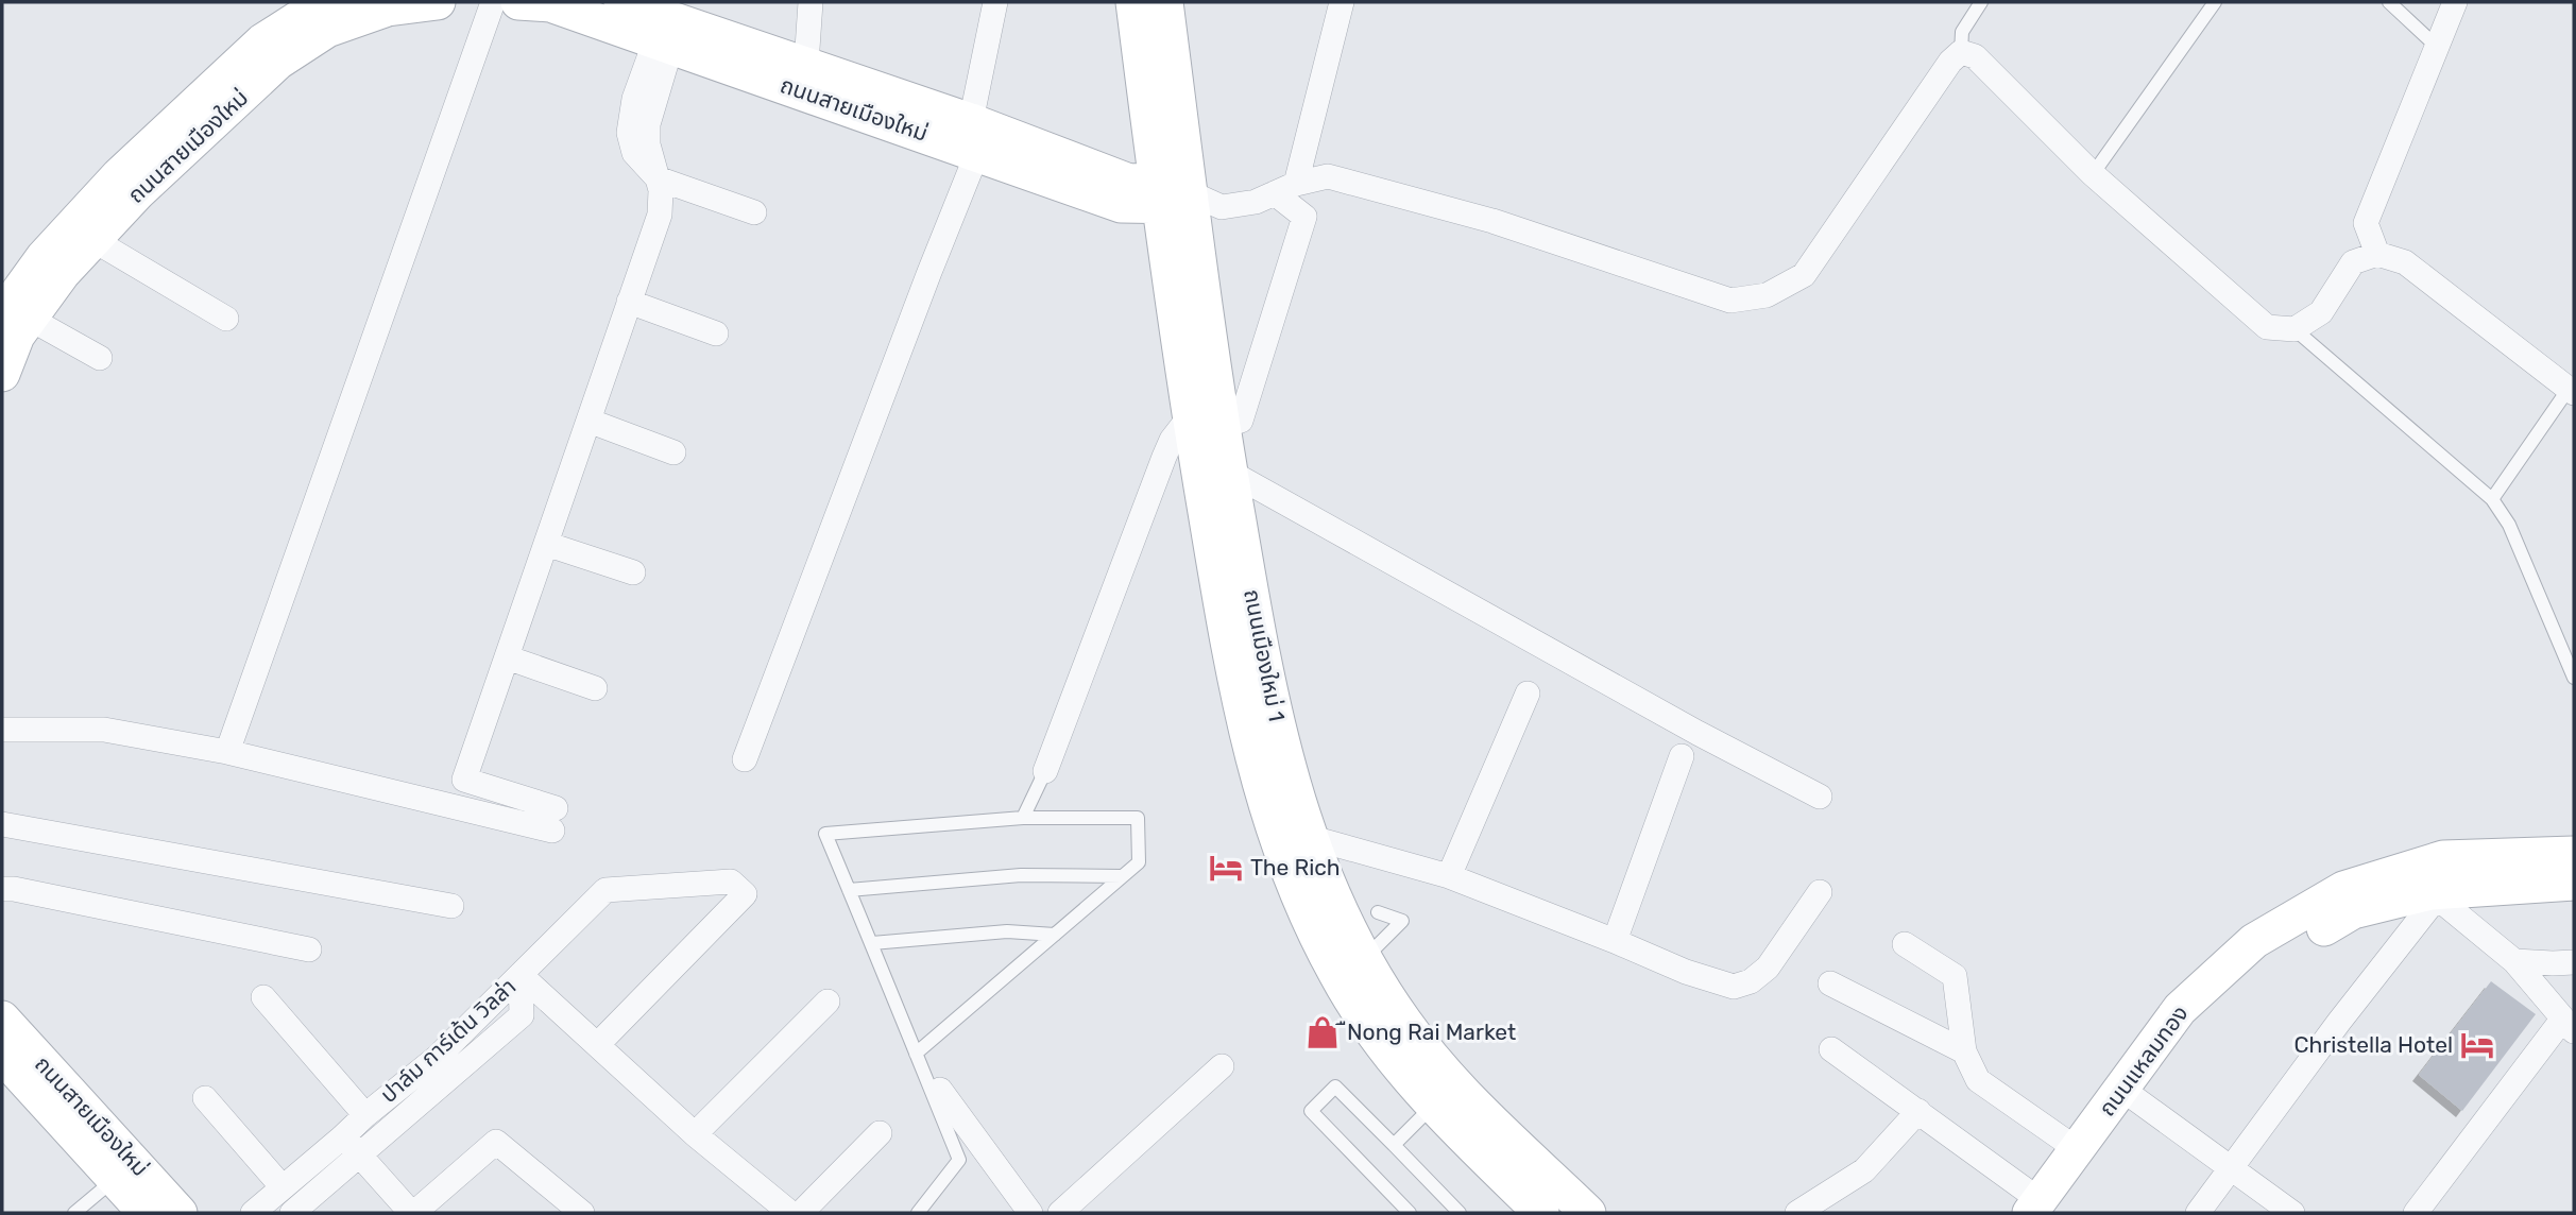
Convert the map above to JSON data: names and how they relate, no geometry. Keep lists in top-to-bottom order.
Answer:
{
  "streets": {
    "street": [
      "ถนนสายเมืองใหม่",
      "ถนนเมืองใหม่ 1",
      "ปาล์ม การ์เด้น วิลล่า",
      "ถนนแหลมทอง"
    ]
  },
  "crossings": [
    ["ถนนสายเมืองใหม่", "ถนนเมืองใหม่ 1"]
  ],
  "places": {
    "hotel": ["The Rich", "Christella Hotel"],
    "shop": ["ืNong Rai Market"]
  }
}
